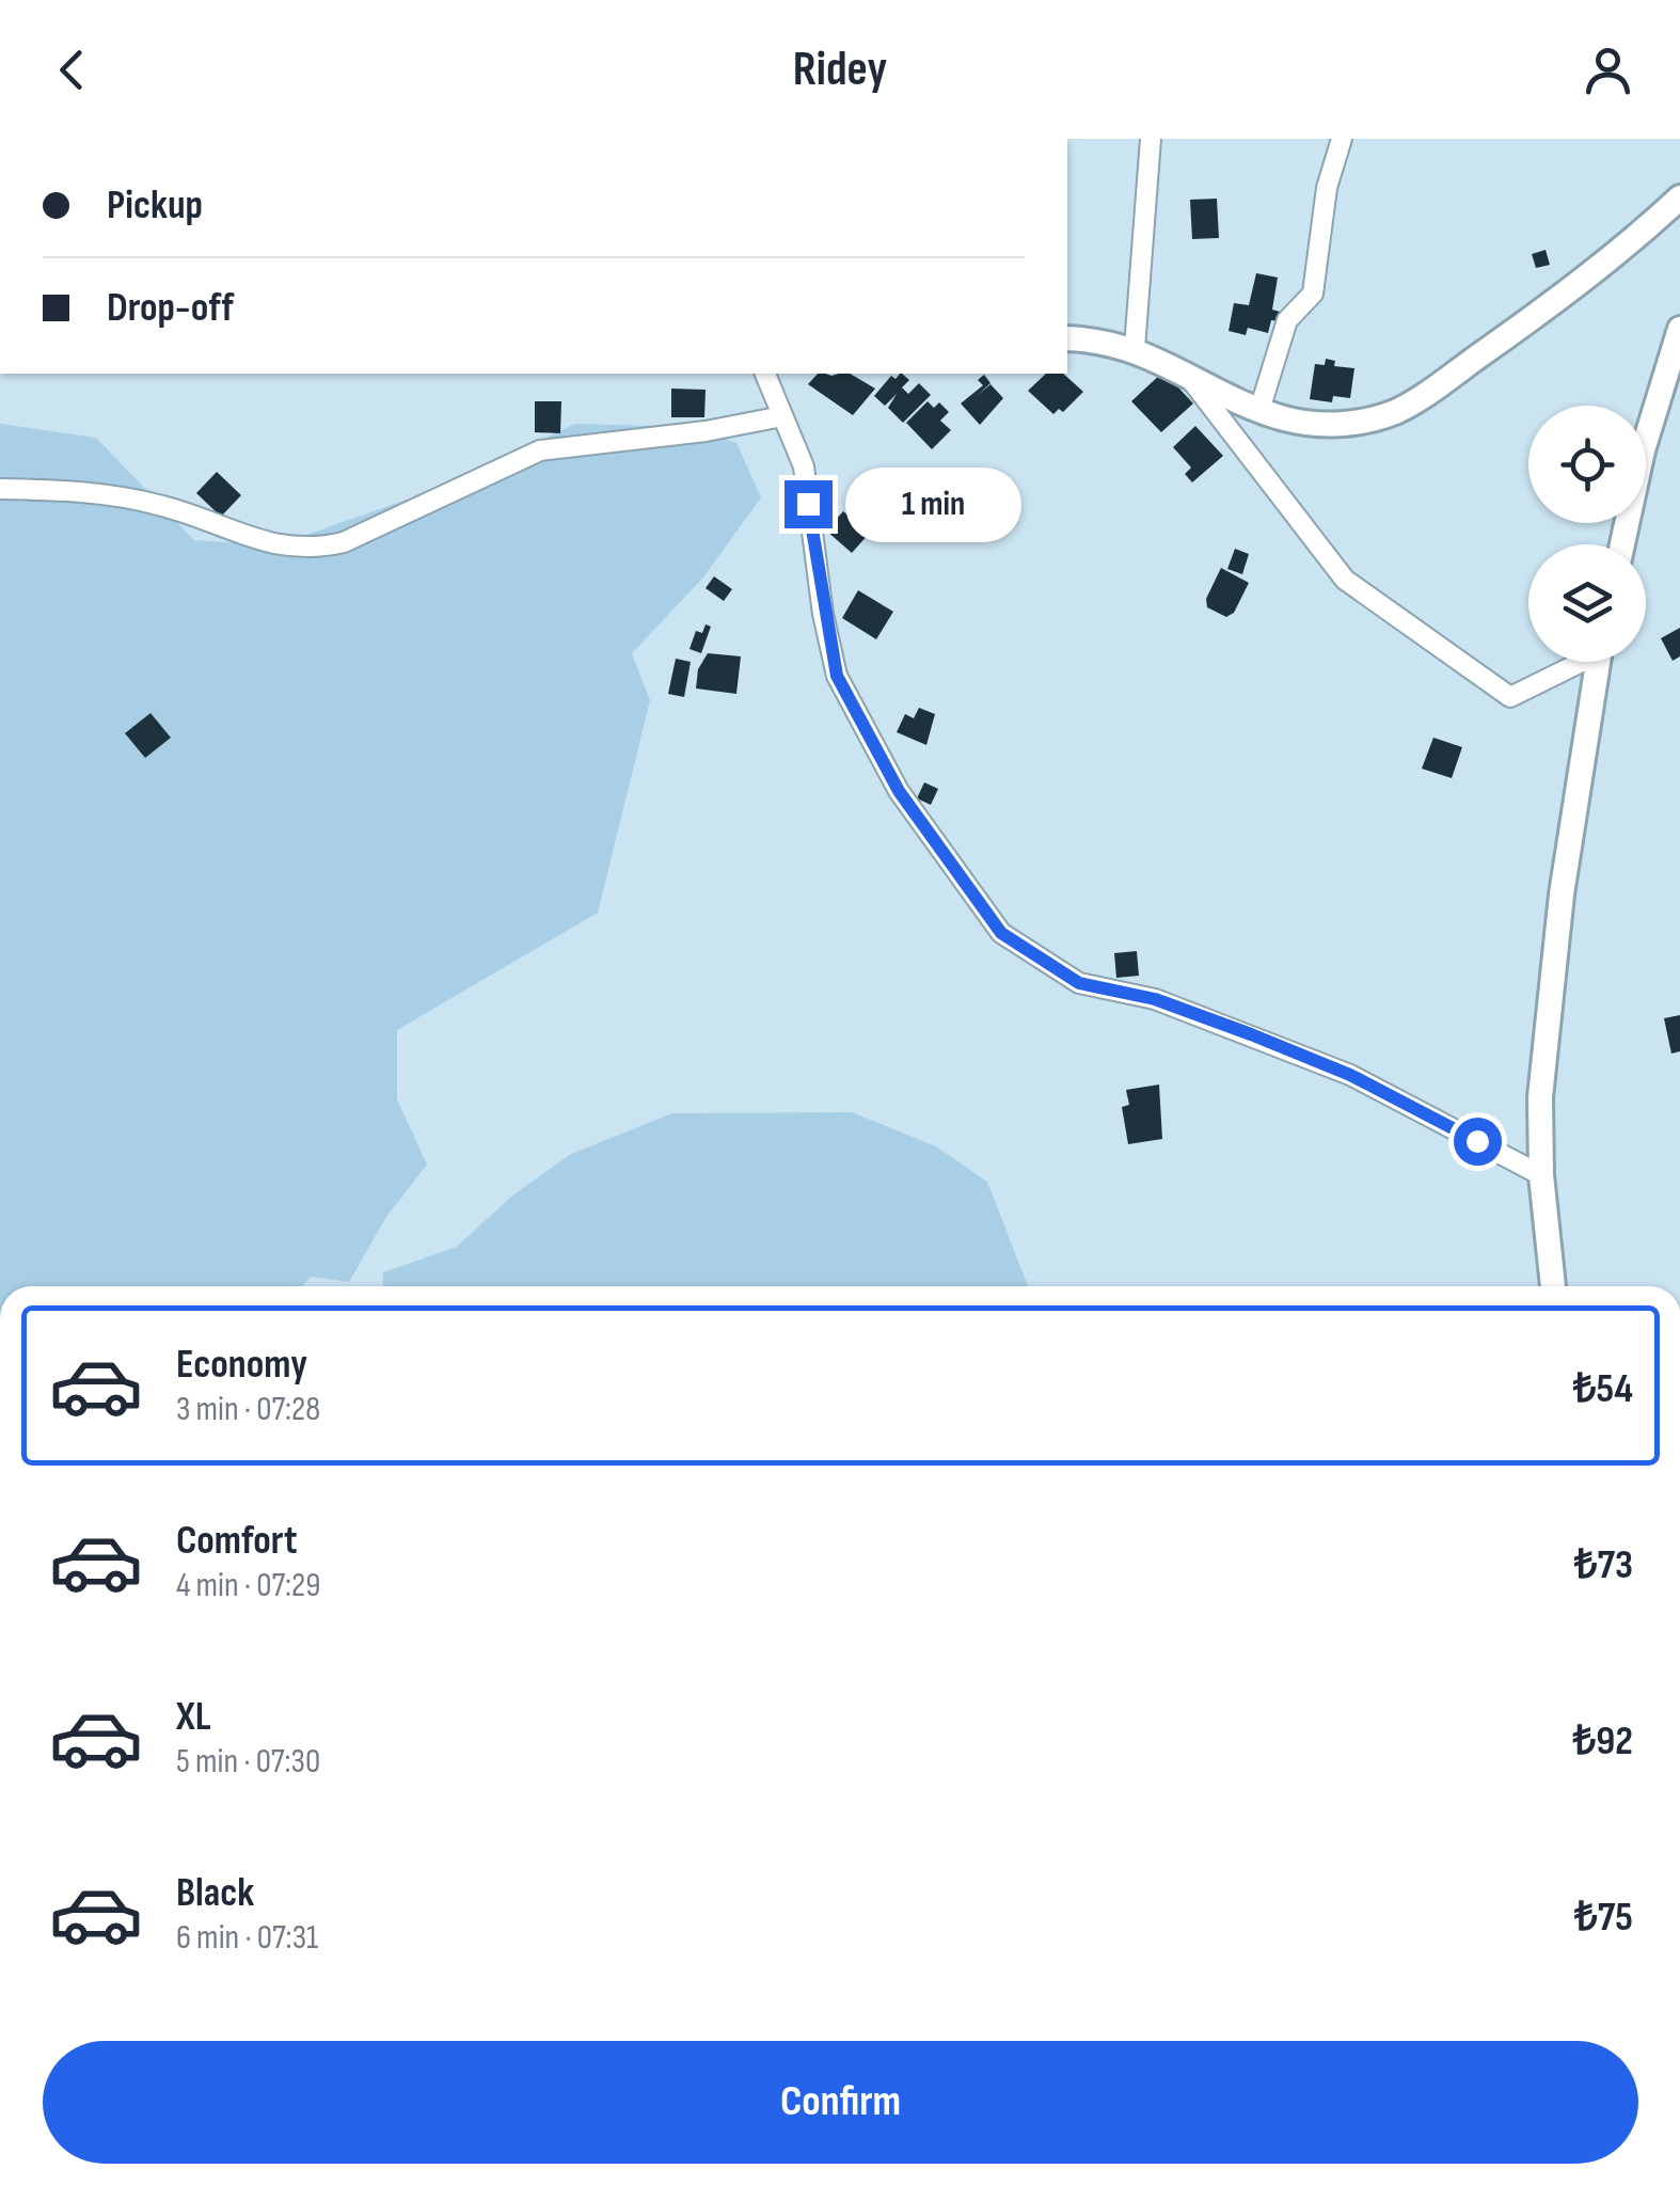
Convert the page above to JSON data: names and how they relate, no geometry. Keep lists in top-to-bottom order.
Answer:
{
  "page": {
    "header": "Ridey",
    "banner": ["Pickup", "Drop-off"],
    "bubble": "1 min",
    "list": [
      {
        "name": "Economy",
        "note": "3 min · 07:28",
        "value": "₺54"
      },
      {
        "name": "Comfort",
        "note": "4 min · 07:29",
        "value": "₺73"
      },
      {
        "name": "XL",
        "note": "5 min · 07:30",
        "value": "₺92"
      },
      {
        "name": "Black",
        "note": "6 min · 07:31",
        "value": "₺75"
      }
    ],
    "buttons": "Confirm"
  }
}
